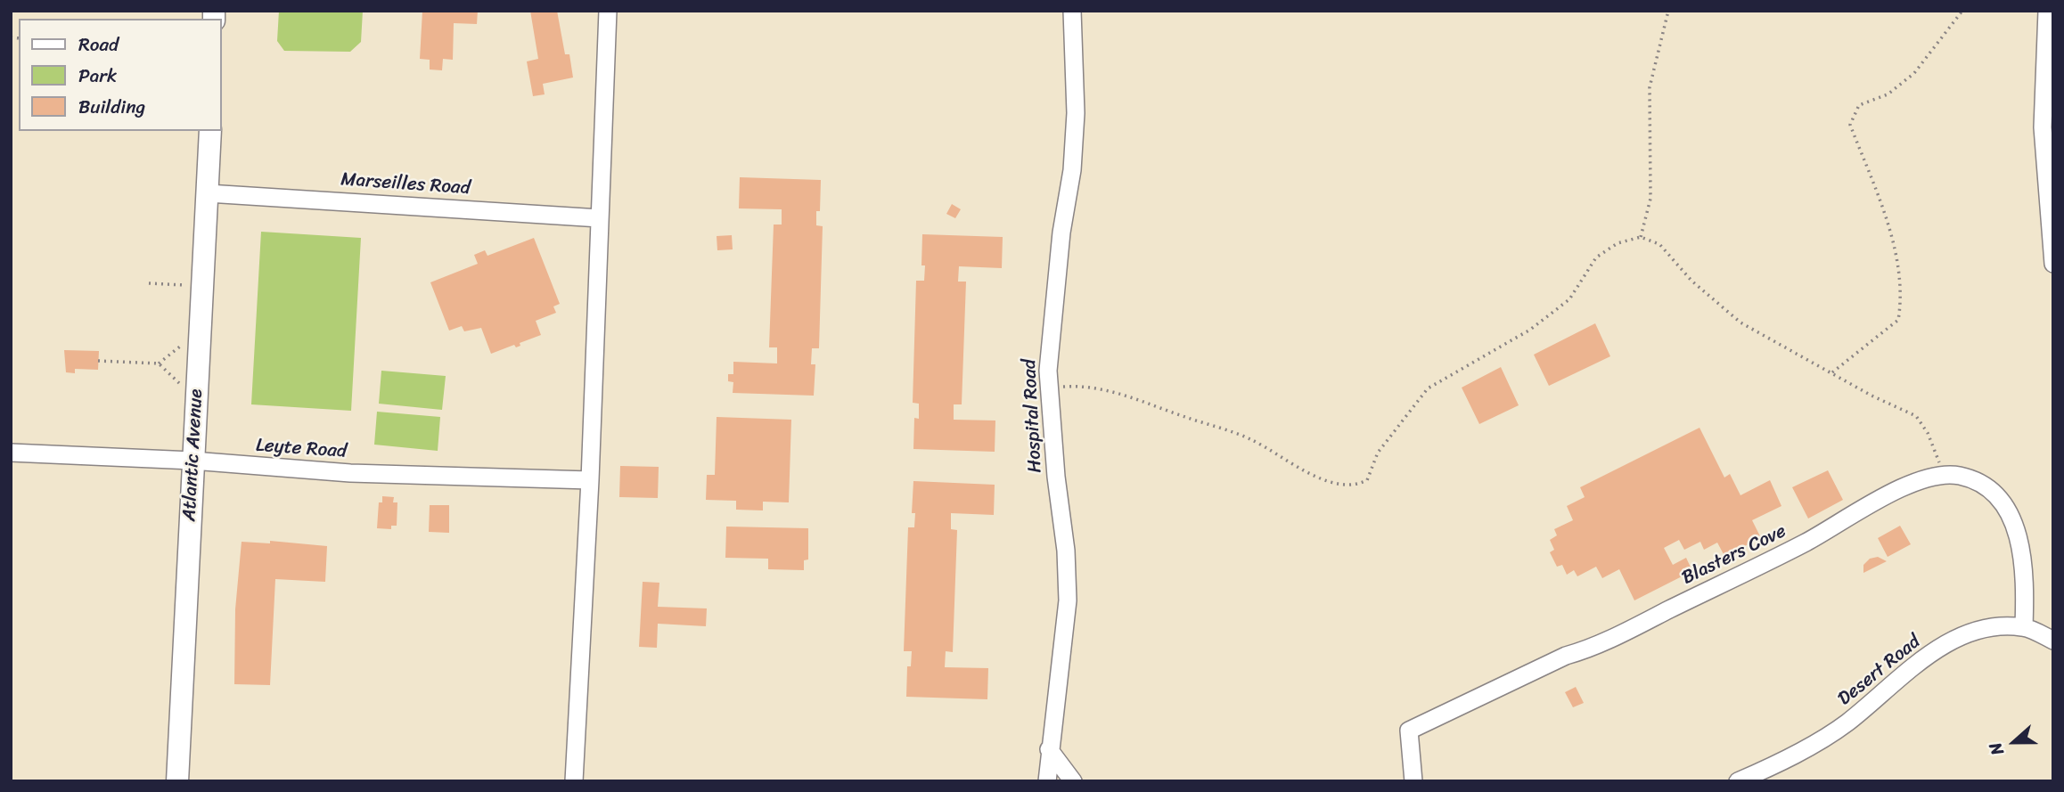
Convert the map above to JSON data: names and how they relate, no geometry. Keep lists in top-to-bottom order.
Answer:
{
  "streets": {
    "street": [
      "Marseilles Road",
      "Hospital Road",
      "Leyte Road",
      "Atlantic Avenue",
      "Blasters Cove",
      "Desert Road"
    ]
  },
  "crossings": [
    ["Marseilles Road", "Atlantic Avenue"],
    ["Leyte Road", "Atlantic Avenue"],
    ["Blasters Cove", "Desert Road"]
  ],
  "legend": ["Road", "Park", "Building"],
  "north": "left"
}
